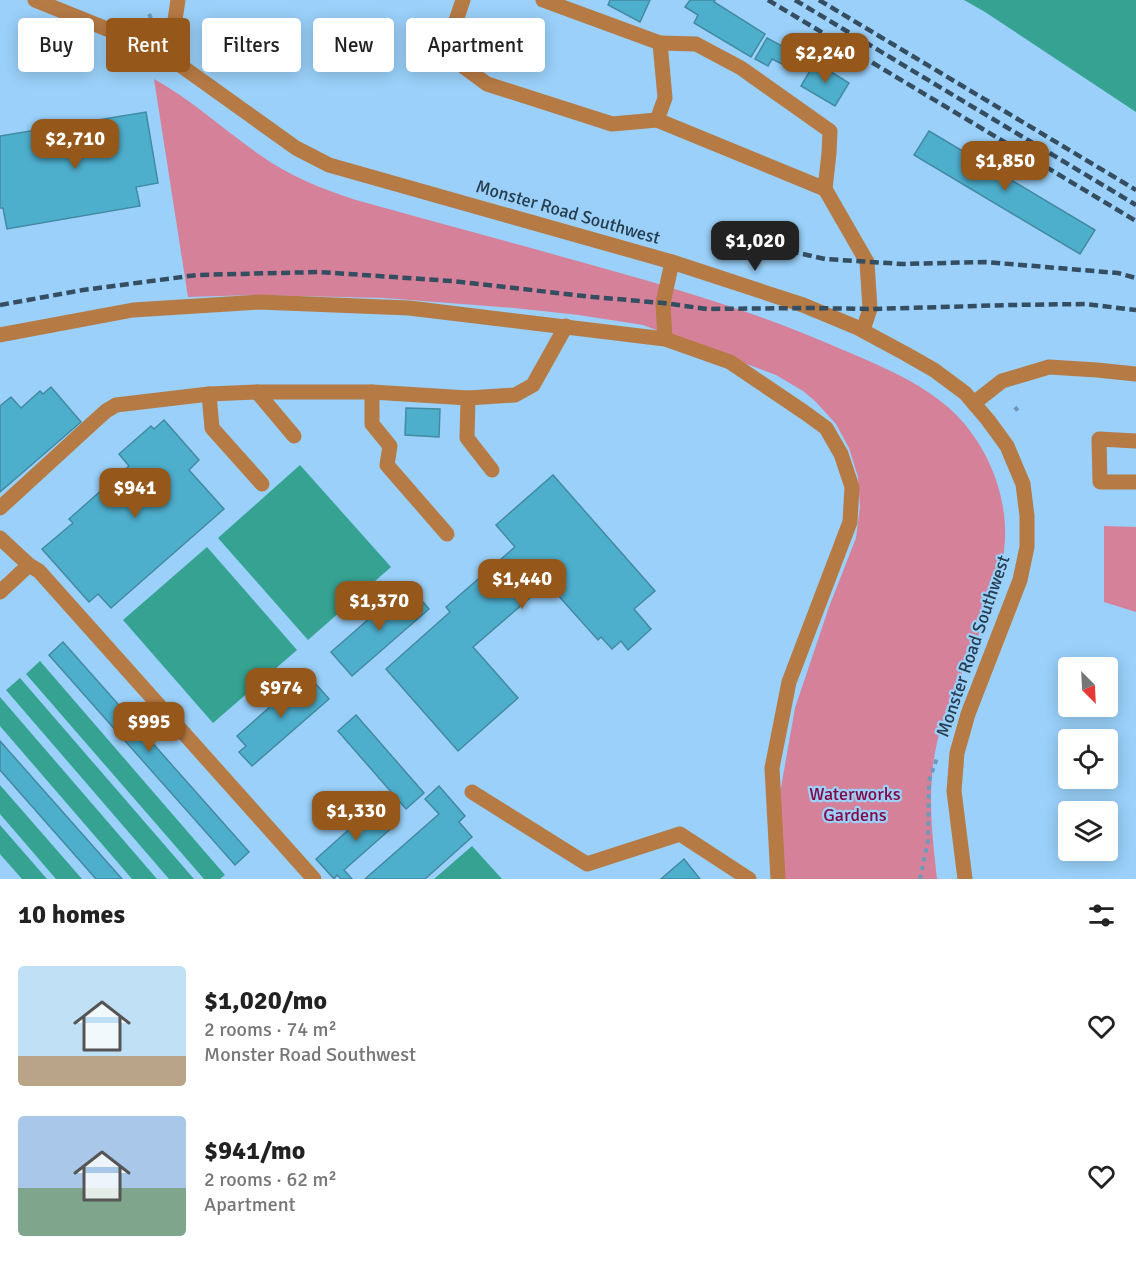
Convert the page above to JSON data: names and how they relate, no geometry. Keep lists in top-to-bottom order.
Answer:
{
  "streets": {
    "street": ["Monster Road Southwest"]
  },
  "parks": ["Waterworks Gardens"],
  "north": "bottom right",
  "page": {
    "chip": [
      "Buy",
      "Rent",
      "Filters",
      "New",
      "Apartment"
    ],
    "price": [
      "$2,240",
      "$2,710",
      "$1,850",
      "$1,020",
      "$941",
      "$1,440",
      "$1,370",
      "$974",
      "$995",
      "$1,330"
    ],
    "heading": "10 homes",
    "list": [
      {
        "name": "$1,020/mo",
        "note": "2 rooms · 74 m² · Monster Road Southwest"
      },
      {
        "name": "$941/mo",
        "note": "2 rooms · 62 m² · Apartment"
      }
    ]
  }
}
